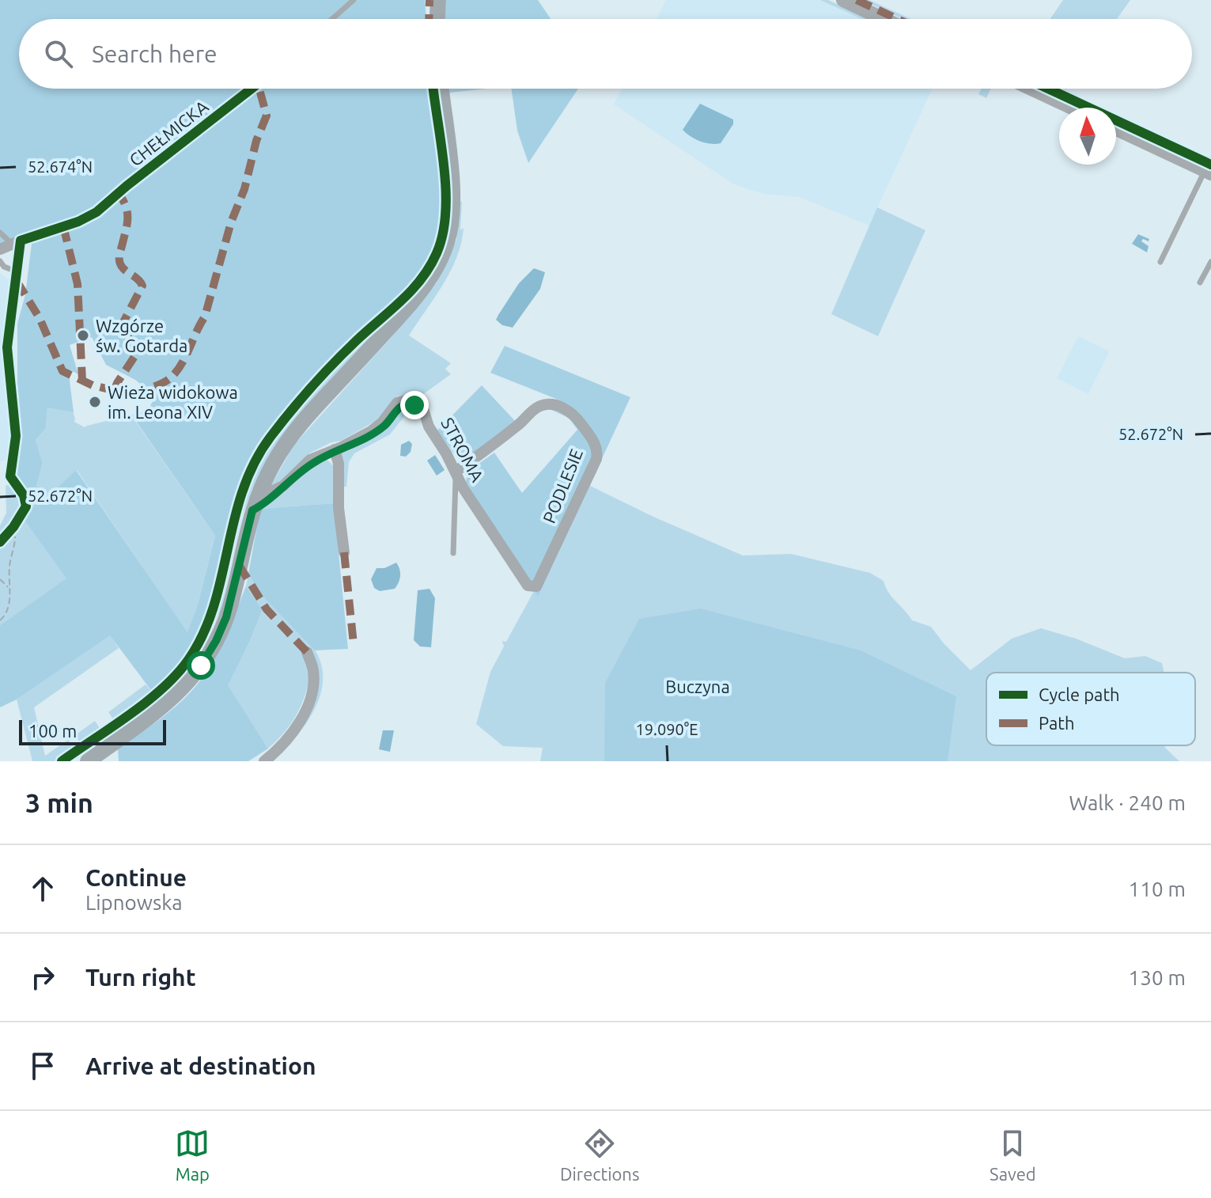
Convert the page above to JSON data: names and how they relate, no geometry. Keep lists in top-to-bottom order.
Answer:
{
  "streets": {
    "street": ["CHEŁMICKA", "STROMA", "PODLESIE"]
  },
  "crossings": [
    ["STROMA", "PODLESIE"]
  ],
  "parks": ["Buczyna"],
  "places": ["Wzgórze św. Gotarda", "Wieża widokowa im. Leona XIV"],
  "legend": ["Cycle path", "Path"],
  "scale_bar": "100 m",
  "north": "top",
  "page": {
    "search": "Search here",
    "scale": "100 m",
    "heading": ["3 min", "Walk · 240 m"],
    "list": [
      ["Continue", "Lipnowska", "110 m"],
      ["Turn right", "130 m"],
      "Arrive at destination"
    ],
    "nav": ["Map", "Directions", "Saved"]
  },
  "coordinates": ["52.674°N", "52.672°N", "19.090°E"]
}
